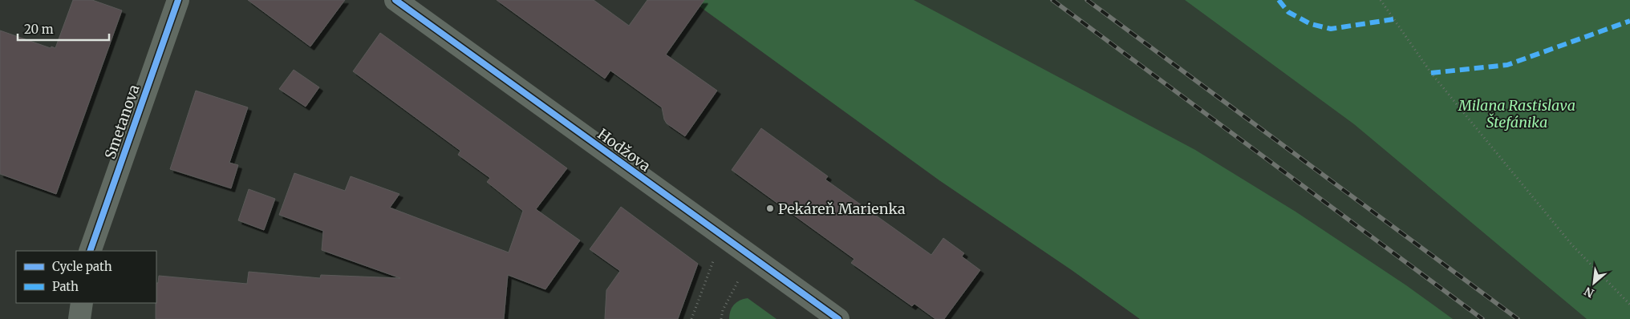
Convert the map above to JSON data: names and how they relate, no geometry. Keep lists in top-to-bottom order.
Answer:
{
  "streets": {
    "street": ["Smetanova", "Hodžova"]
  },
  "parks": ["Milana Rastislava Štefánika"],
  "places": ["Pekáreň Marienka"],
  "legend": ["Cycle path", "Path"],
  "scale_bar": "20 m",
  "north": "bottom left"
}
